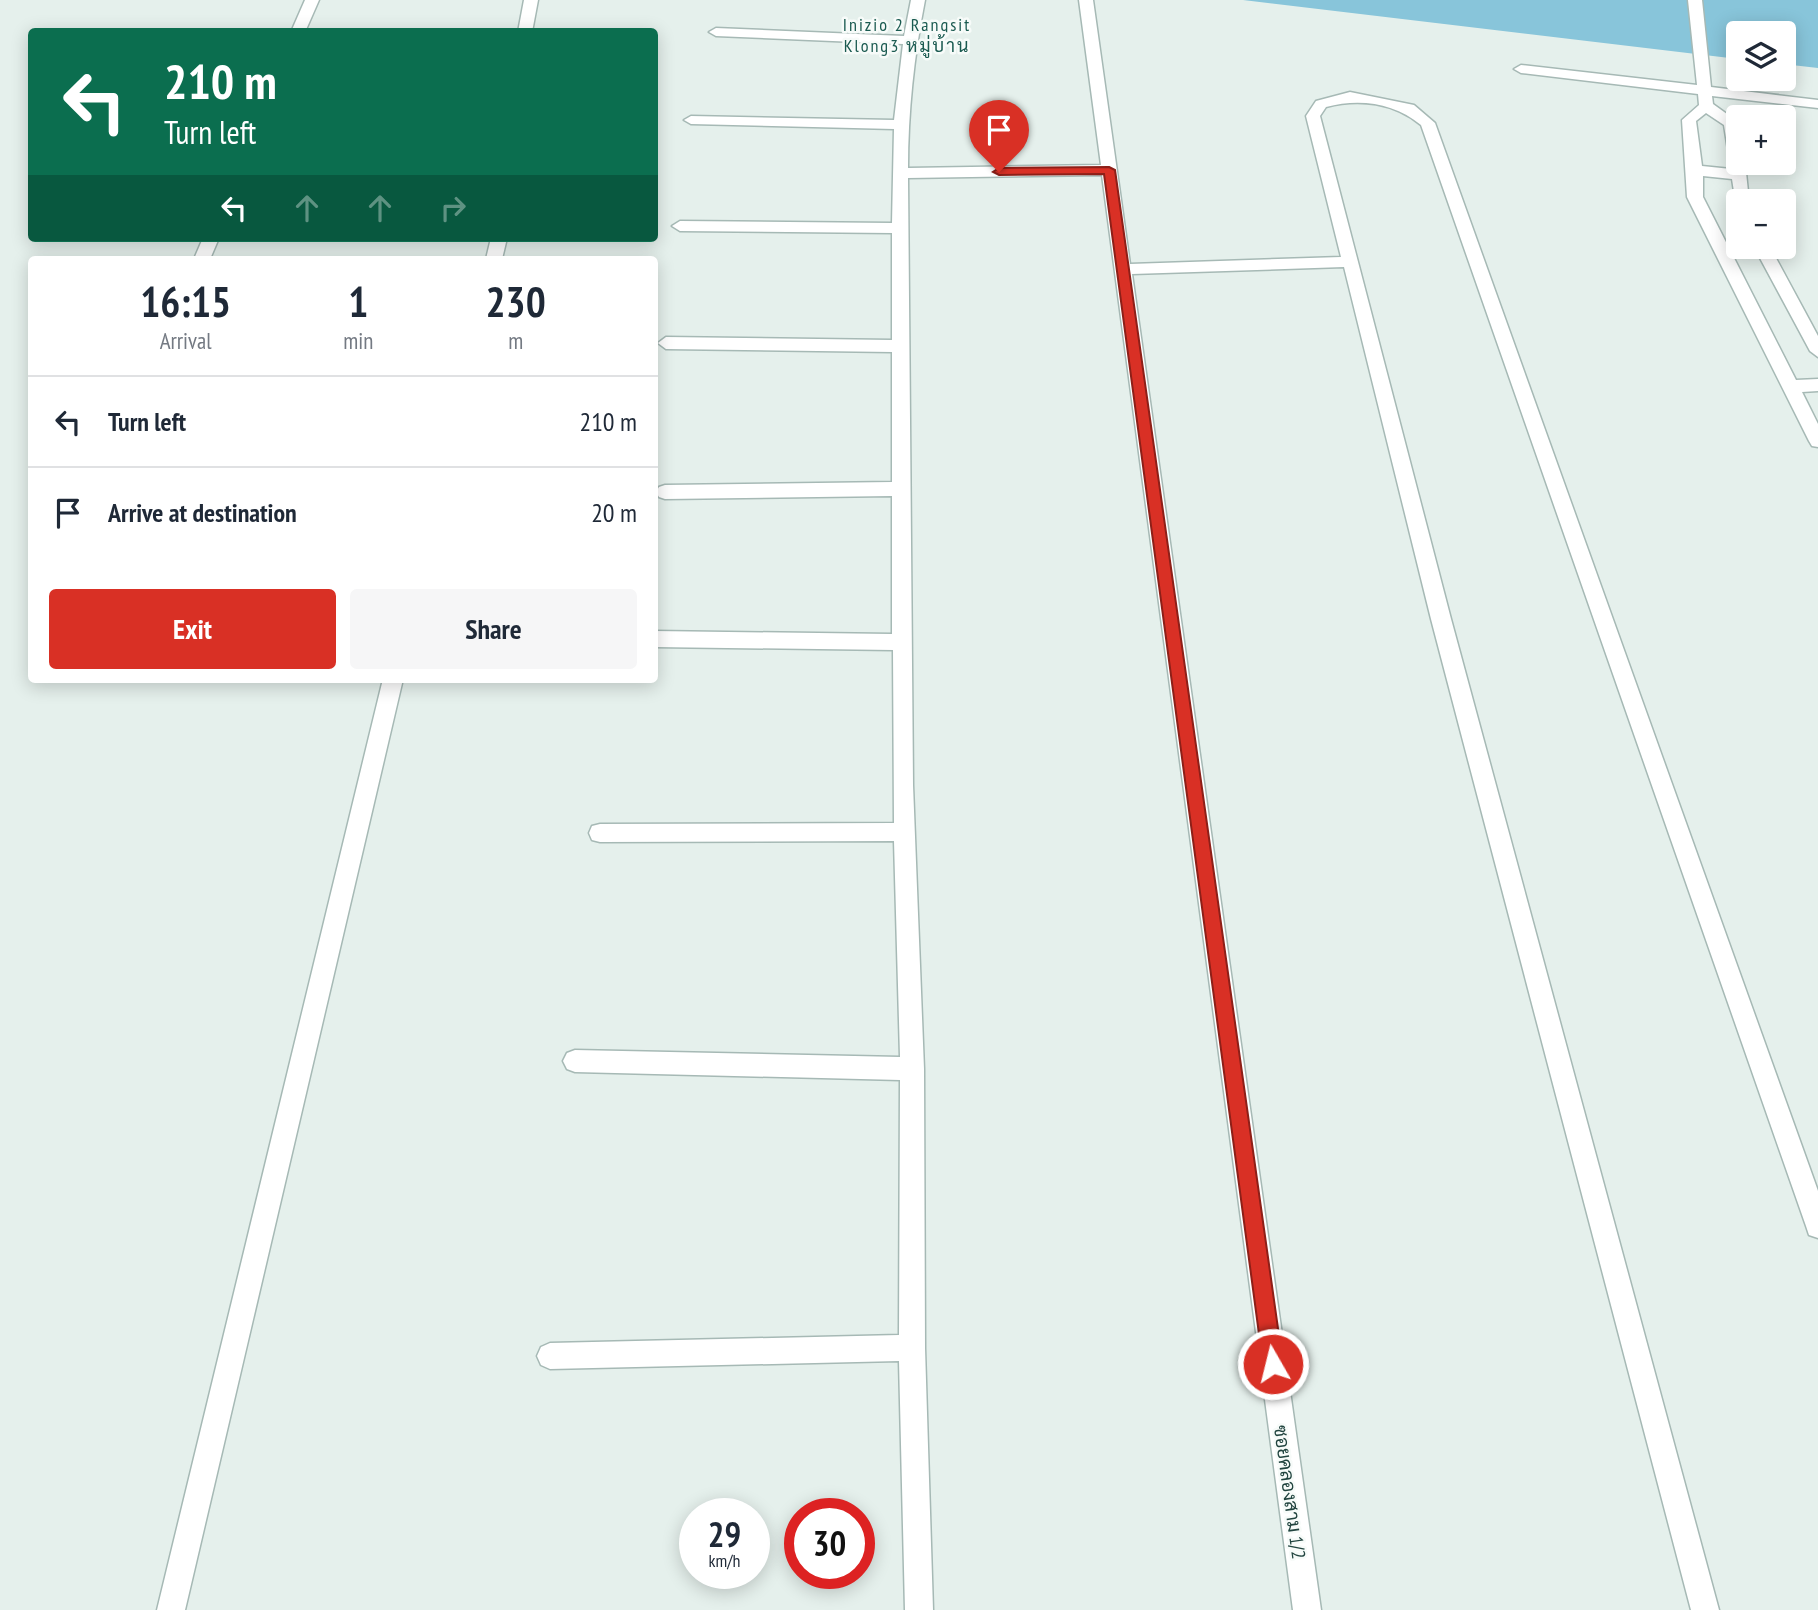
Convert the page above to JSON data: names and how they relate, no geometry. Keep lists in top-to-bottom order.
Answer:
{
  "streets": {
    "street": ["ซอยคลองสาม 1/2"]
  },
  "districts": ["Inizio 2 Rangsit Klong3 หมู่บ้าน"],
  "page": {
    "map_buttons": ["+", "−"],
    "turn": ["210 m", "Turn left"],
    "eta": [
      "16:15",
      "Arrival",
      "1",
      "min",
      "230",
      "m"
    ],
    "list": [
      {
        "name": "Turn left",
        "value": "210 m"
      },
      {
        "name": "Arrive at destination",
        "value": "20 m"
      }
    ],
    "buttons": ["Exit", "Share"],
    "speed": "29 km/h",
    "limit": "30"
  }
}
